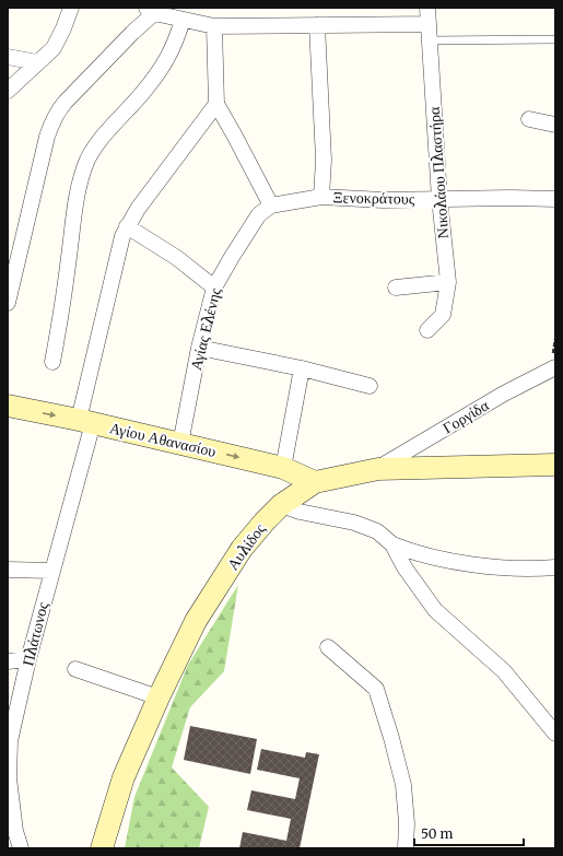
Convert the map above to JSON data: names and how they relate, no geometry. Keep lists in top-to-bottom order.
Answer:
{
  "streets": {
    "main road": ["Αγίου Αθανασίου", "Αυλίδος"],
    "street": [
      "Νικολάου Πλαστήρα",
      "Ξενοκράτους",
      "Αγίας Ελένης",
      "Γοργίδα",
      "Πλάτωνος"
    ]
  },
  "crossings": [
    ["Νικολάου Πλαστήρα", "Ξενοκράτους"],
    ["Ξενοκράτους", "Αγίας Ελένης"],
    ["Αγίας Ελένης", "Αγίου Αθανασίου"],
    ["Γοργίδα", "Αυλίδος"],
    ["Αγίου Αθανασίου", "Αυλίδος"],
    ["Αγίου Αθανασίου", "Πλάτωνος"]
  ],
  "one_way": ["Αγίου Αθανασίου"],
  "scale_bar": "50 m"
}
